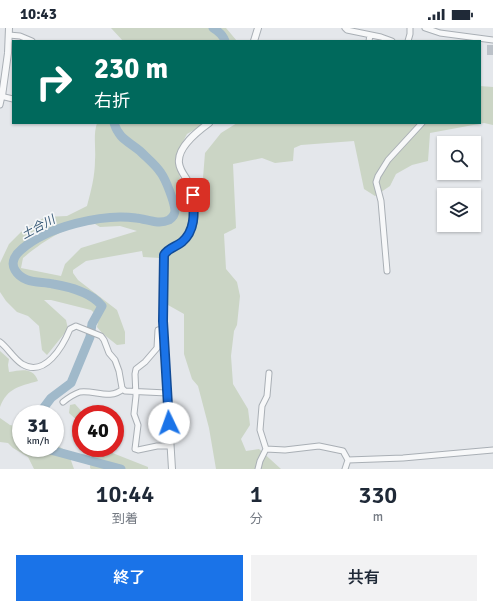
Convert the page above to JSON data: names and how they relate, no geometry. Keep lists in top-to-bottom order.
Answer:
{
  "water": ["土合川"],
  "page": {
    "status": "10:43",
    "turn": ["230 m", "右折"],
    "speed": "31 km/h",
    "limit": "40",
    "eta": [
      "10:44",
      "到着",
      "1",
      "分",
      "330",
      "m"
    ],
    "buttons": ["終了", "共有"]
  }
}
